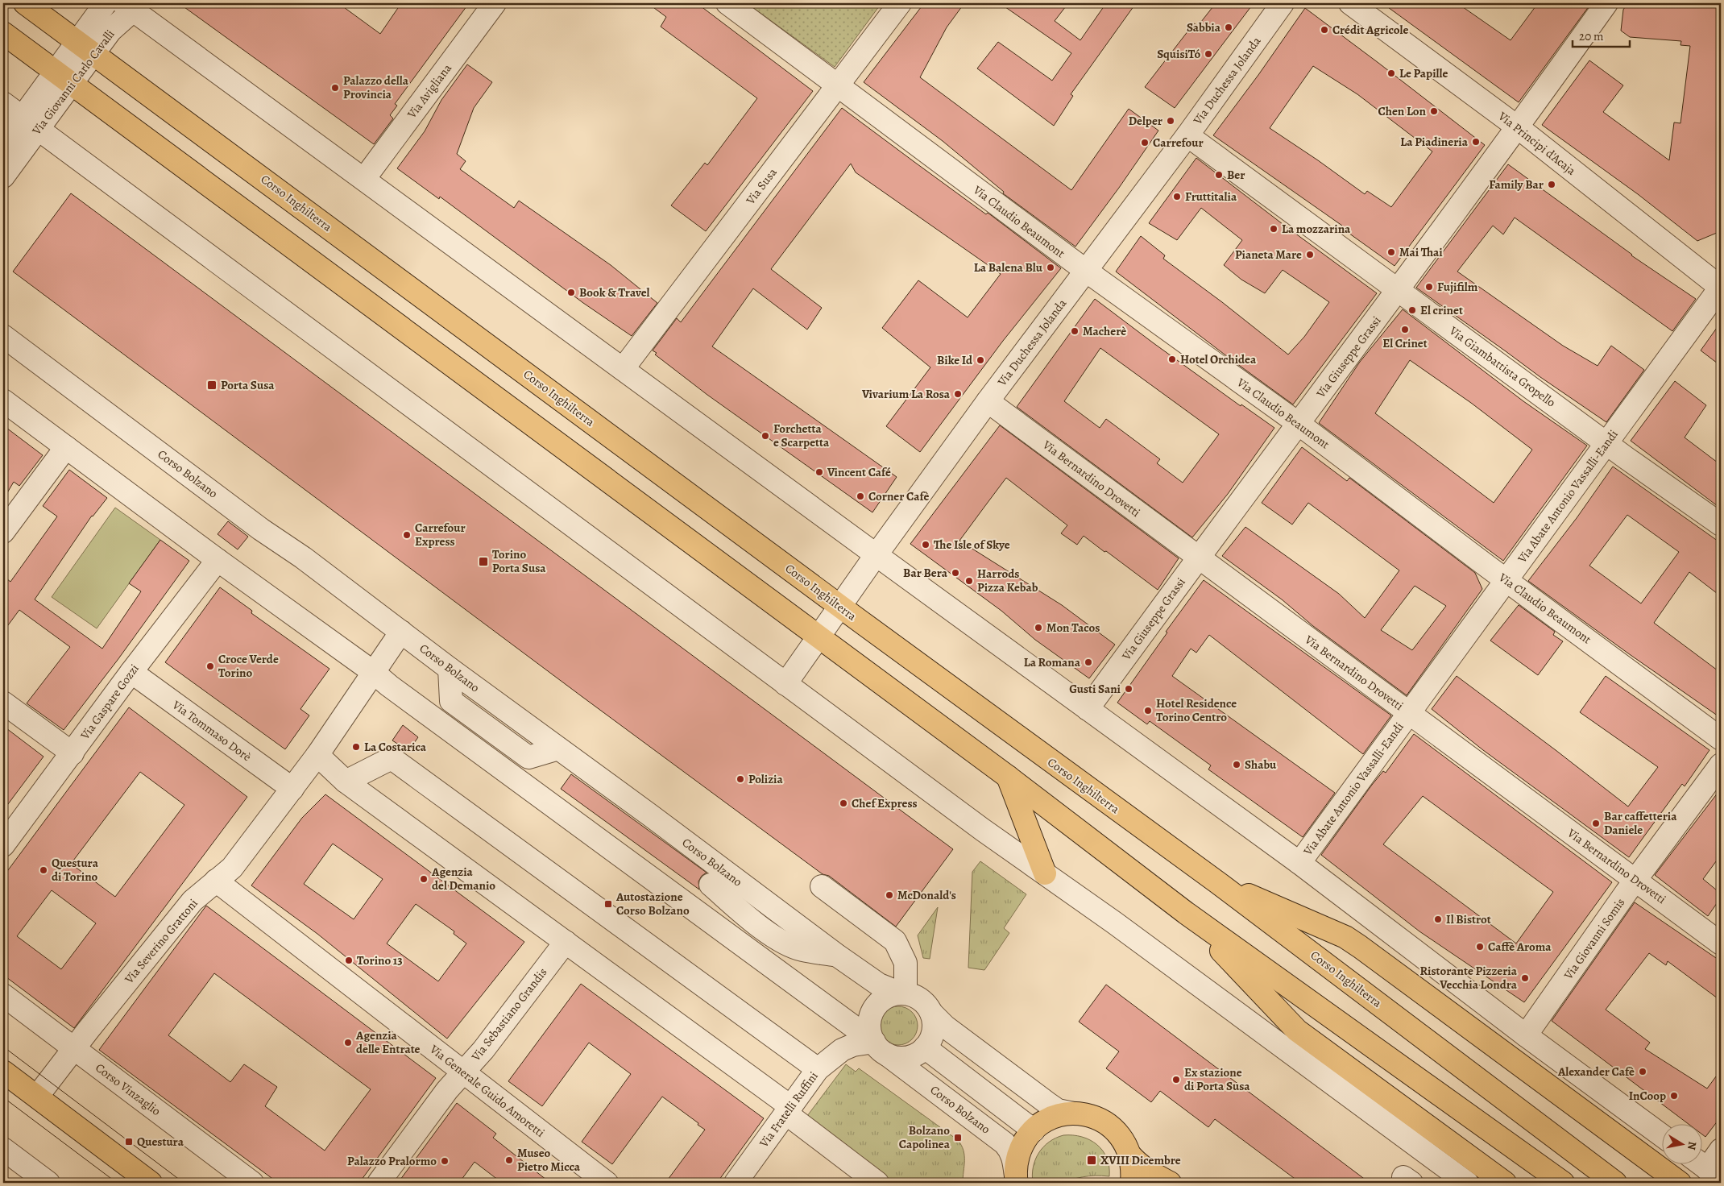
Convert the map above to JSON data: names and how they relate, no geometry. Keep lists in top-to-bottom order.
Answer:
{
  "streets": {
    "main road": ["Corso Inghilterra"],
    "street": [
      "Via Duchessa Jolanda",
      "Via Giovanni Carlo Cavalli",
      "Via Avigliana",
      "Via Principi d'Acaja",
      "Via Susa",
      "Via Claudio Beaumont",
      "Via Giuseppe Grassi",
      "Via Giambattista Gropello",
      "Corso Bolzano",
      "Via Bernardino Drovetti",
      "Via Abate Antonio Vassalli-Eandi",
      "Via Gaspare Gozzi",
      "Via Tommaso Dorè",
      "Via Giovanni Somis",
      "Via Severino Grattoni",
      "Via Sebastiano Grandis",
      "Corso Vinzaglio",
      "Via Generale Guido Amoretti",
      "Via Fratelli Ruffini"
    ]
  },
  "crossings": [
    ["Via Duchessa Jolanda", "Corso Inghilterra"],
    ["Via Duchessa Jolanda", "Via Claudio Beaumont"],
    ["Via Duchessa Jolanda", "Via Giambattista Gropello"],
    ["Via Duchessa Jolanda", "Via Bernardino Drovetti"],
    ["Via Giovanni Carlo Cavalli", "Corso Inghilterra"],
    ["Via Principi d'Acaja", "Via Giuseppe Grassi"],
    ["Via Principi d'Acaja", "Via Abate Antonio Vassalli-Eandi"],
    ["Via Susa", "Via Claudio Beaumont"],
    ["Via Claudio Beaumont", "Via Giuseppe Grassi"],
    ["Via Claudio Beaumont", "Via Abate Antonio Vassalli-Eandi"],
    ["Via Giuseppe Grassi", "Via Giambattista Gropello"],
    ["Via Giuseppe Grassi", "Via Bernardino Drovetti"],
    ["Via Giambattista Gropello", "Via Abate Antonio Vassalli-Eandi"],
    ["Corso Bolzano", "Via Gaspare Gozzi"],
    ["Corso Bolzano", "Via Severino Grattoni"],
    ["Corso Bolzano", "Via Fratelli Ruffini"],
    ["Via Bernardino Drovetti", "Via Abate Antonio Vassalli-Eandi"],
    ["Via Bernardino Drovetti", "Via Giovanni Somis"],
    ["Via Gaspare Gozzi", "Via Tommaso Dorè"],
    ["Via Tommaso Dorè", "Via Severino Grattoni"],
    ["Via Severino Grattoni", "Corso Vinzaglio"],
    ["Via Severino Grattoni", "Via Generale Guido Amoretti"],
    ["Via Sebastiano Grandis", "Via Generale Guido Amoretti"]
  ],
  "places": {
    "other": [
      "Sabbia",
      "Crédit Agricole",
      "SquisiTó",
      "Le Papille",
      "Palazzo della Provincia",
      "Chen Lon",
      "Delper",
      "La Piadineria",
      "Carrefour",
      "Ber",
      "Family Bar",
      "Fruttitalia",
      "La mozzarina",
      "Mai Thai",
      "Pianeta Mare",
      "La Balena Blu",
      "Fujifilm",
      "Book & Travel",
      "El crinet",
      "El Crinet",
      "Macherè",
      "Hotel Orchidea",
      "Bike Id",
      "Vivarium La Rosa",
      "Forchetta e Scarpetta",
      "Vincent Café",
      "Corner Cafè",
      "Carrefour Express",
      "The Isle of Skye",
      "Bar Bera",
      "Harrods Pizza Kebab",
      "Mon Tacos",
      "La Romana",
      "Croce Verde Torino",
      "Gusti Sani",
      "Hotel Residence Torino Centro",
      "La Costarica",
      "Shabu",
      "Polizia",
      "Chef Express",
      "Bar caffetteria Daniele",
      "Questura di Torino",
      "Agenzia del Demanio",
      "McDonald's",
      "Il Bistrot",
      "Caffè Aroma",
      "Torino 13",
      "Ristorante Pizzeria Vecchia Londra",
      "Agenzia delle Entrate",
      "Alexander Cafè",
      "Ex stazione di Porta Susa",
      "InCoop",
      "Museo Pietro Micca",
      "Palazzo Pralormo"
    ],
    "transit": [
      "Porta Susa",
      "Torino Porta Susa",
      "Autostazione Corso Bolzano",
      "Bolzano Capolinea",
      "Questura",
      "XVIII Dicembre"
    ]
  },
  "scale_bar": "20 m",
  "north": "right"
}
